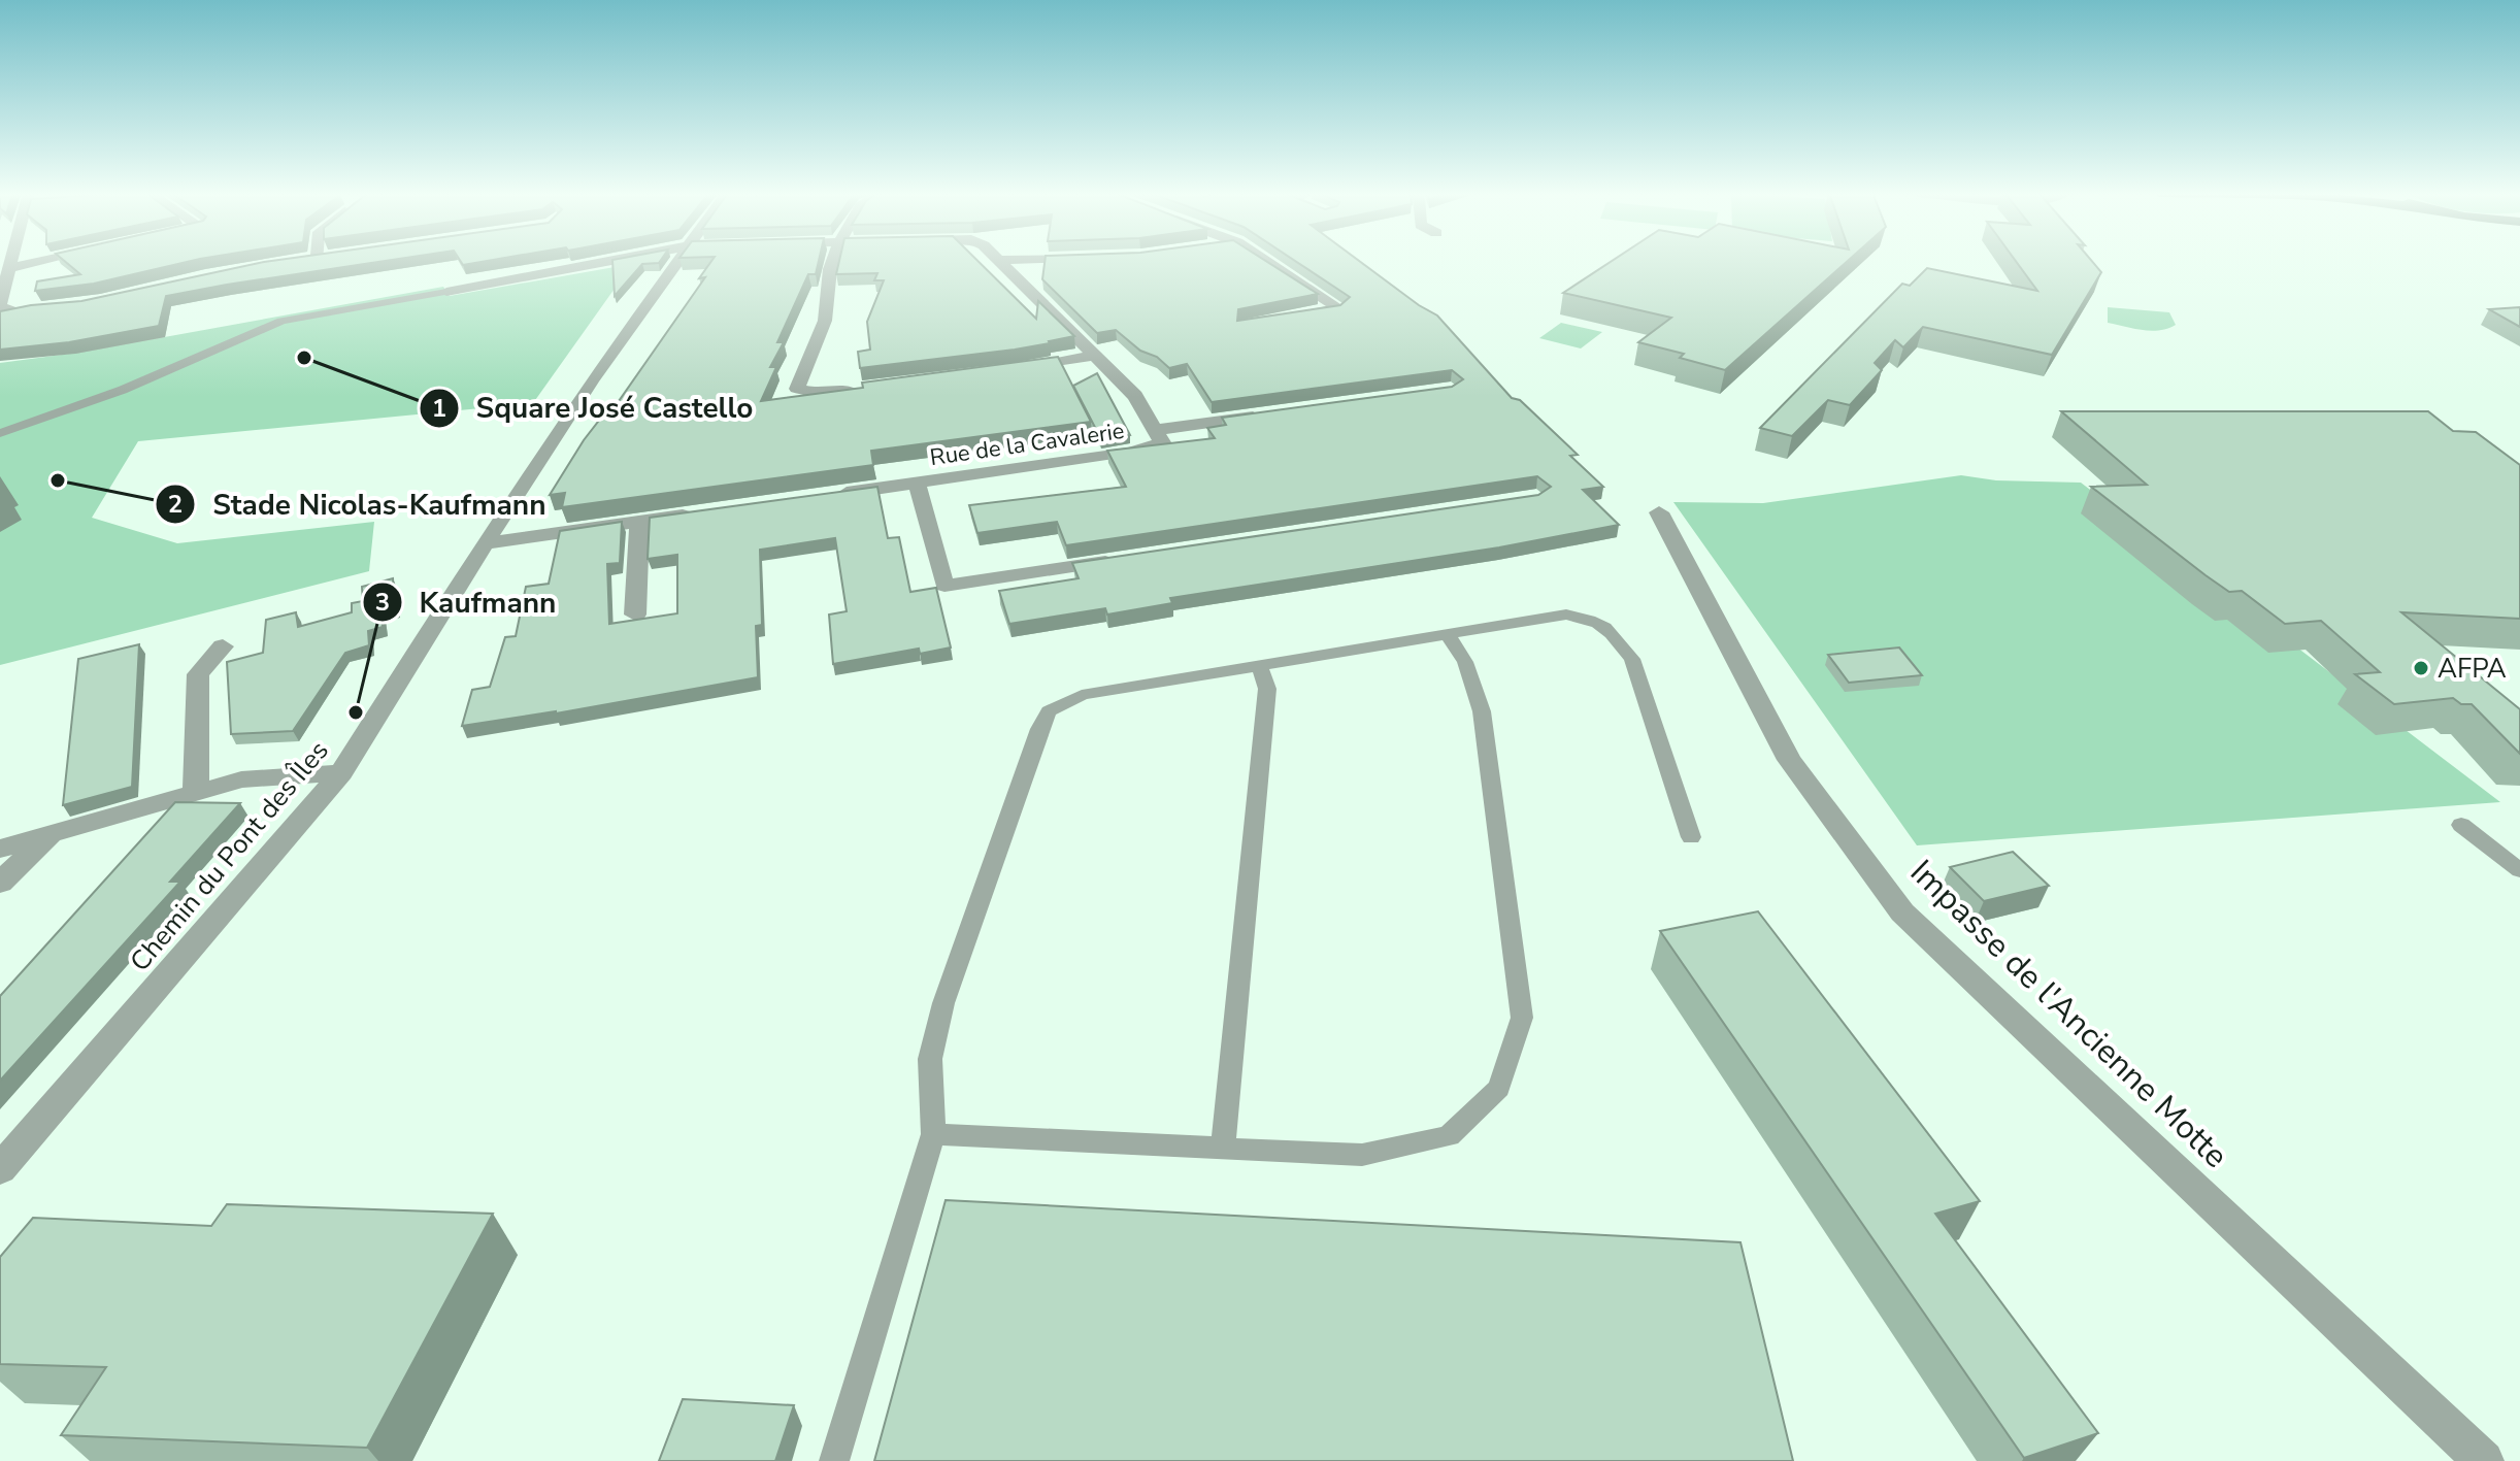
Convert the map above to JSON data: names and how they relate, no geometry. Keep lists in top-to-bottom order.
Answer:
{
  "streets": {
    "street": ["Rue de la Cavalerie", "Chemin du Pont des Îles", "Impasse de l'Ancienne Motte"]
  },
  "places": [
    "Square José Castello",
    "Stade Nicolas-Kaufmann",
    "AFPA",
    "Kaufmann"
  ]
}
